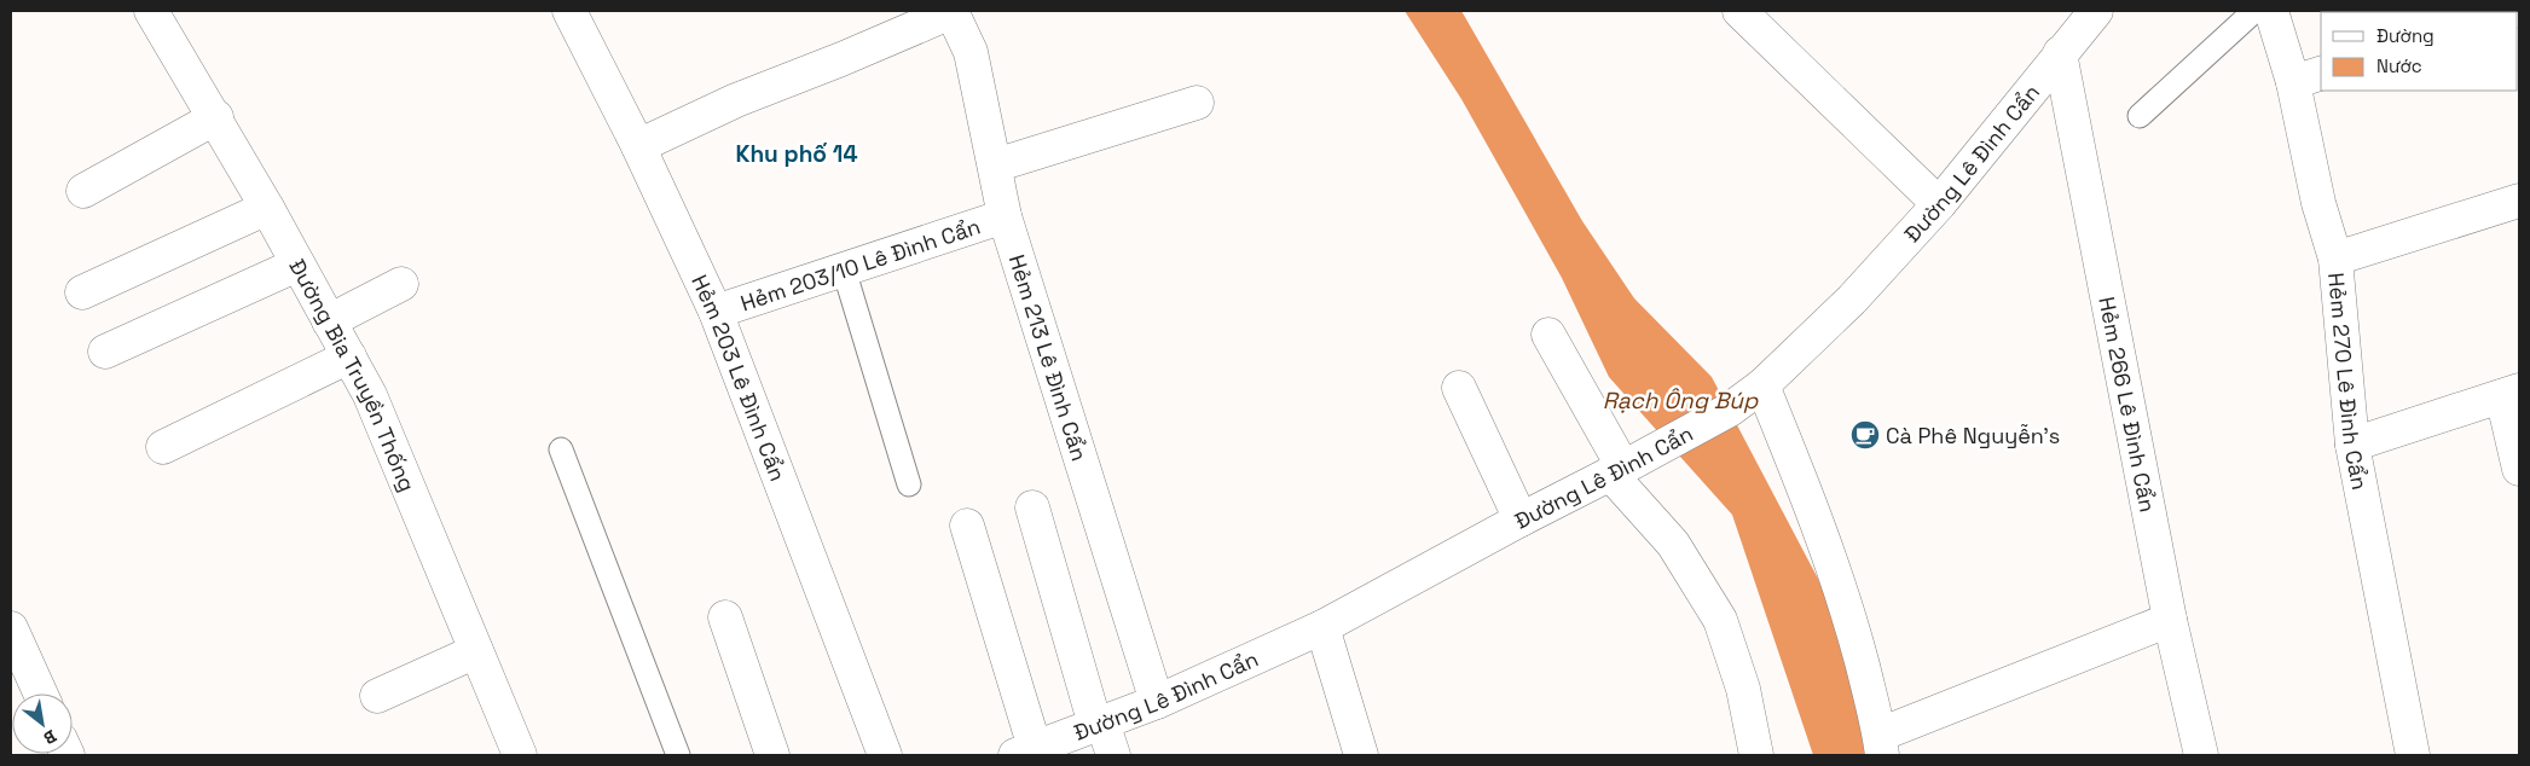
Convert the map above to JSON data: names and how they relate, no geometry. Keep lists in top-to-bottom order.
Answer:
{
  "streets": {
    "street": [
      "Đường Lê Đình Cẩn",
      "Hẻm 203/10 Lê Đình Cẩn",
      "Hẻm 213 Lê Đình Cẩn",
      "Đường Bia Truyền Thống",
      "Hẻm 203 Lê Đình Cẩn",
      "Hẻm 270 Lê Đình Cẩn",
      "Hẻm 266 Lê Đình Cẩn"
    ]
  },
  "crossings": [
    ["Đường Lê Đình Cẩn", "Hẻm 213 Lê Đình Cẩn"],
    ["Đường Lê Đình Cẩn", "Hẻm 266 Lê Đình Cẩn"],
    ["Hẻm 203/10 Lê Đình Cẩn", "Hẻm 213 Lê Đình Cẩn"],
    ["Hẻm 203/10 Lê Đình Cẩn", "Hẻm 203 Lê Đình Cẩn"]
  ],
  "districts": ["Khu phố 14"],
  "water": ["Rạch Ông Búp"],
  "places": {
    "cafe": ["Cà Phê Nguyễn's"]
  },
  "legend": ["Đường", "Nước"],
  "north": "bottom right"
}
